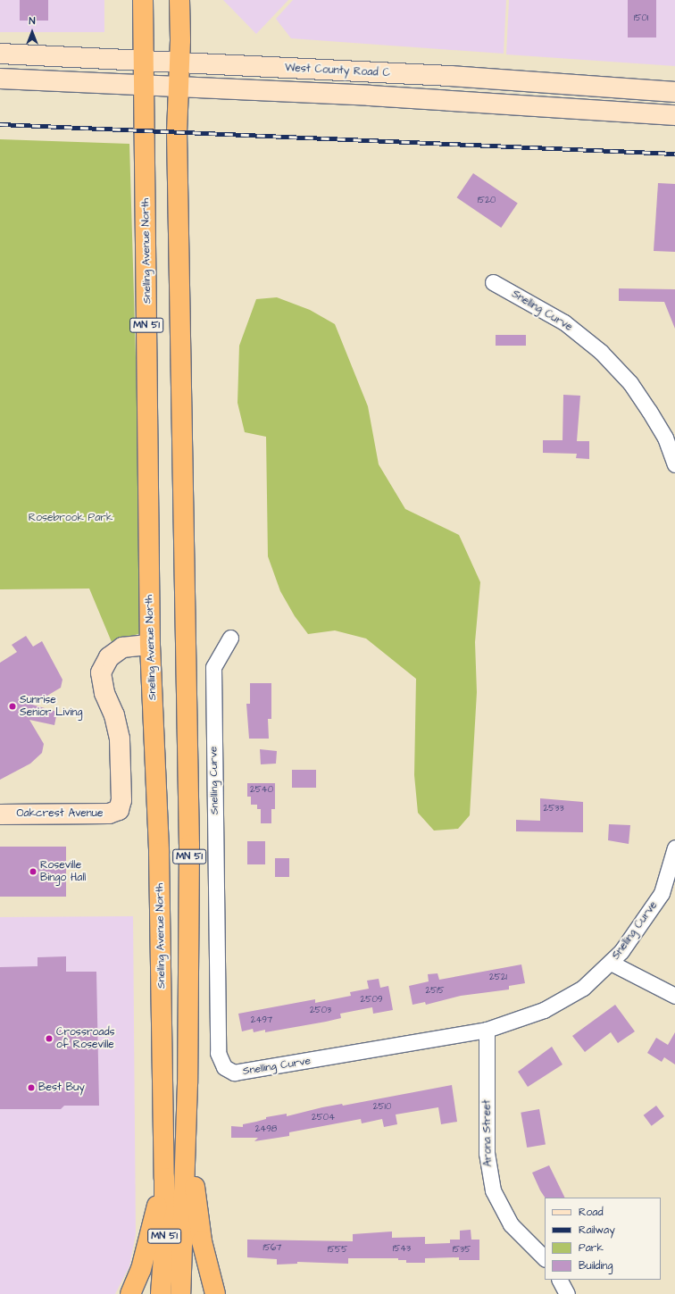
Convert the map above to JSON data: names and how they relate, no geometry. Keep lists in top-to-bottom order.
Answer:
{
  "streets": {
    "highway": ["Snelling Avenue North", "MN 51"],
    "main road": ["West County Road C", "Oakcrest Avenue"],
    "street": ["Snelling Curve", "Arona Street"]
  },
  "crossings": [
    ["West County Road C", "Snelling Avenue North"],
    ["West County Road C", "MN 51"],
    ["Snelling Avenue North", "Oakcrest Avenue"],
    ["Snelling Curve", "Arona Street"]
  ],
  "parks": ["Rosebrook Park"],
  "places": [
    "Sunrise Senior Living",
    "Roseville Bingo Hall",
    "Crossroads of Roseville",
    "Best Buy"
  ],
  "house_numbers": [
    "1501",
    "1520",
    "2540",
    "2533",
    "2521",
    "2515",
    "2509",
    "2503",
    "2497",
    "2510",
    "2504",
    "2498",
    "1567",
    "1543",
    "1555",
    "1535"
  ],
  "legend": [
    "Road",
    "Railway",
    "Park",
    "Building"
  ],
  "north": "top"
}
